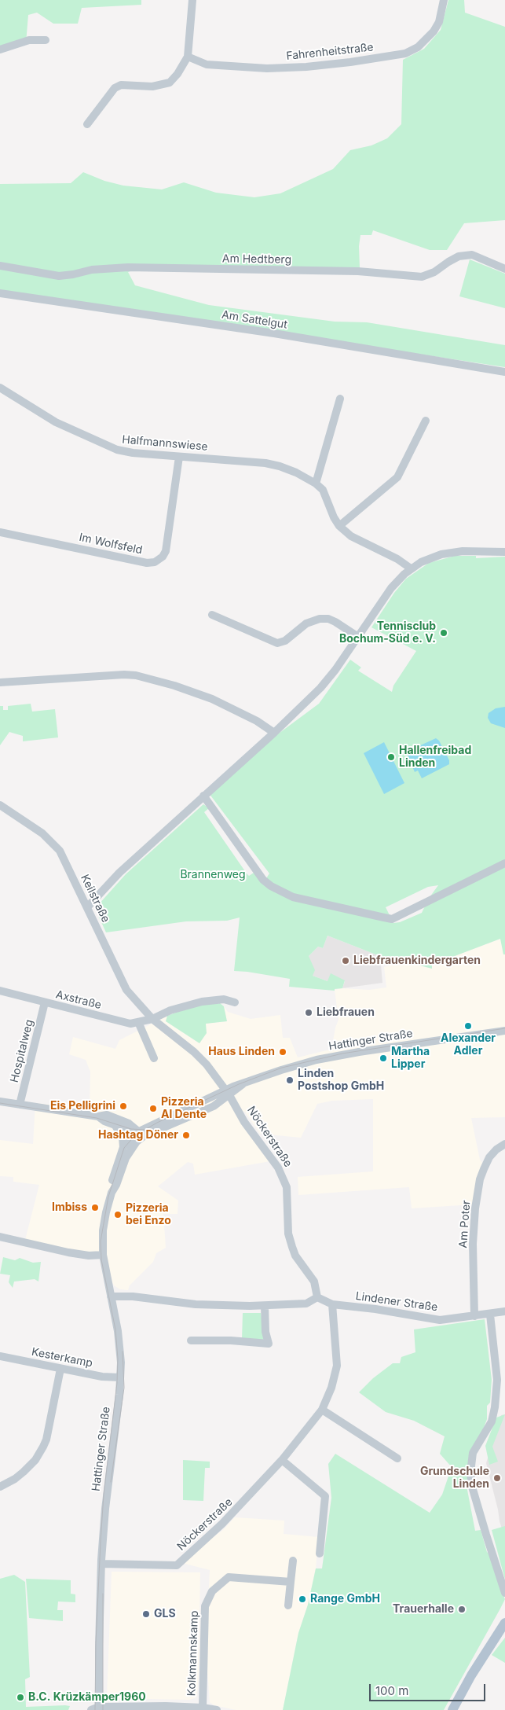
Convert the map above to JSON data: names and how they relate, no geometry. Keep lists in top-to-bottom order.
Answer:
{
  "streets": {
    "street": [
      "Fahrenheitstraße",
      "Am Hedtberg",
      "Am Sattelgut",
      "Halfmannswiese",
      "Im Wolfsfeld",
      "Keilstraße",
      "Axstraße",
      "Hattinger Straße",
      "Hospitalweg",
      "Nöckerstraße",
      "Am Poter",
      "Lindener Straße",
      "Kesterkamp",
      "Kolkmannskamp"
    ]
  },
  "crossings": [
    ["Halfmannswiese", "Im Wolfsfeld"],
    ["Keilstraße", "Axstraße"],
    ["Keilstraße", "Hattinger Straße"],
    ["Keilstraße", "Nöckerstraße"],
    ["Axstraße", "Hospitalweg"],
    ["Hattinger Straße", "Nöckerstraße"],
    ["Hattinger Straße", "Kesterkamp"],
    ["Hattinger Straße", "Kolkmannskamp"],
    ["Nöckerstraße", "Lindener Straße"],
    ["Am Poter", "Lindener Straße"]
  ],
  "parks": ["Brannenweg"],
  "places": [
    "Tennisclub Bochum-Süd e. V.",
    "Hallenfreibad Linden",
    "Liebfrauenkindergarten",
    "Liebfrauen",
    "Alexander Adler",
    "Haus Linden",
    "Martha Lipper",
    "Linden Postshop GmbH",
    "Eis Pelligrini",
    "Pizzeria Al Dente",
    "Hashtag Döner",
    "Imbiss",
    "Pizzeria bei Enzo",
    "Grundschule Linden",
    "Range GmbH",
    "Trauerhalle",
    "GLS",
    "B.C. Krüzkämper1960"
  ],
  "scale_bar": "100 m"
}
